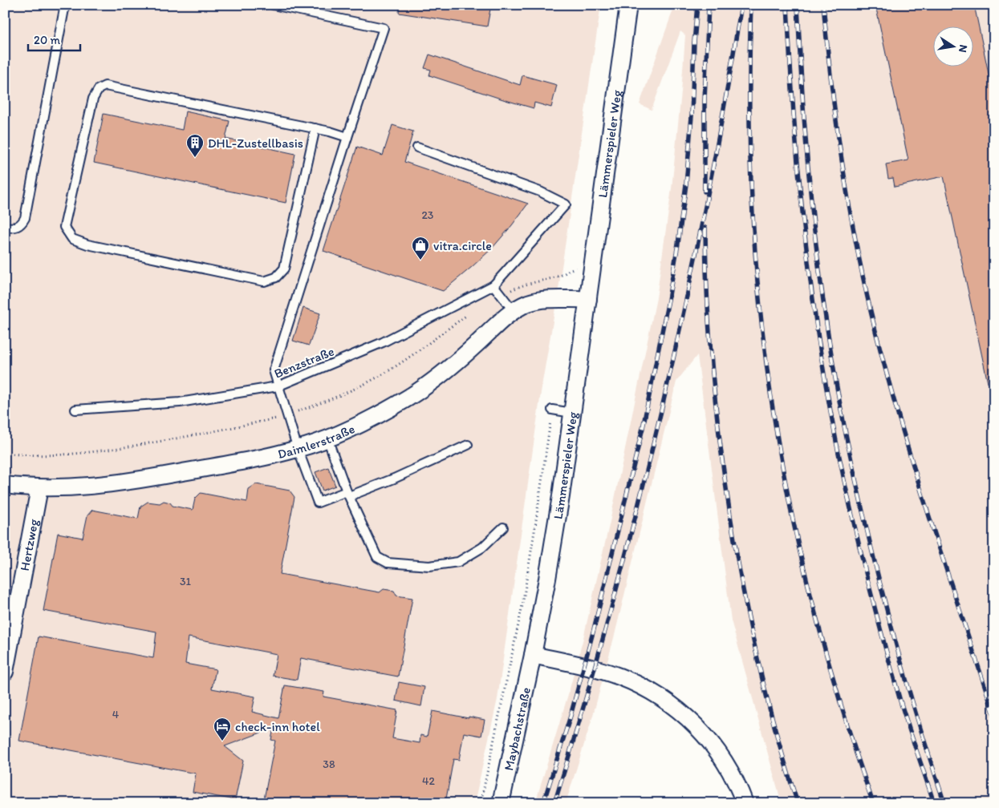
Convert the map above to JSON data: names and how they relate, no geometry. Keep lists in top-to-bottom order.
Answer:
{
  "streets": {
    "street": [
      "Lämmerspieler Weg",
      "Daimlerstraße",
      "Hertzweg",
      "Maybachstraße"
    ],
    "lane": ["Benzstraße"]
  },
  "crossings": [
    ["Lämmerspieler Weg", "Daimlerstraße"],
    ["Lämmerspieler Weg", "Maybachstraße"],
    ["Daimlerstraße", "Hertzweg"]
  ],
  "places": {
    "building": ["DHL-Zustellbasis"],
    "shop": ["vitra.circle"],
    "hotel": ["check-inn hotel"]
  },
  "house_numbers": [
    "23",
    "31",
    "4",
    "38",
    "42"
  ],
  "scale_bar": "20 m",
  "north": "right"
}
